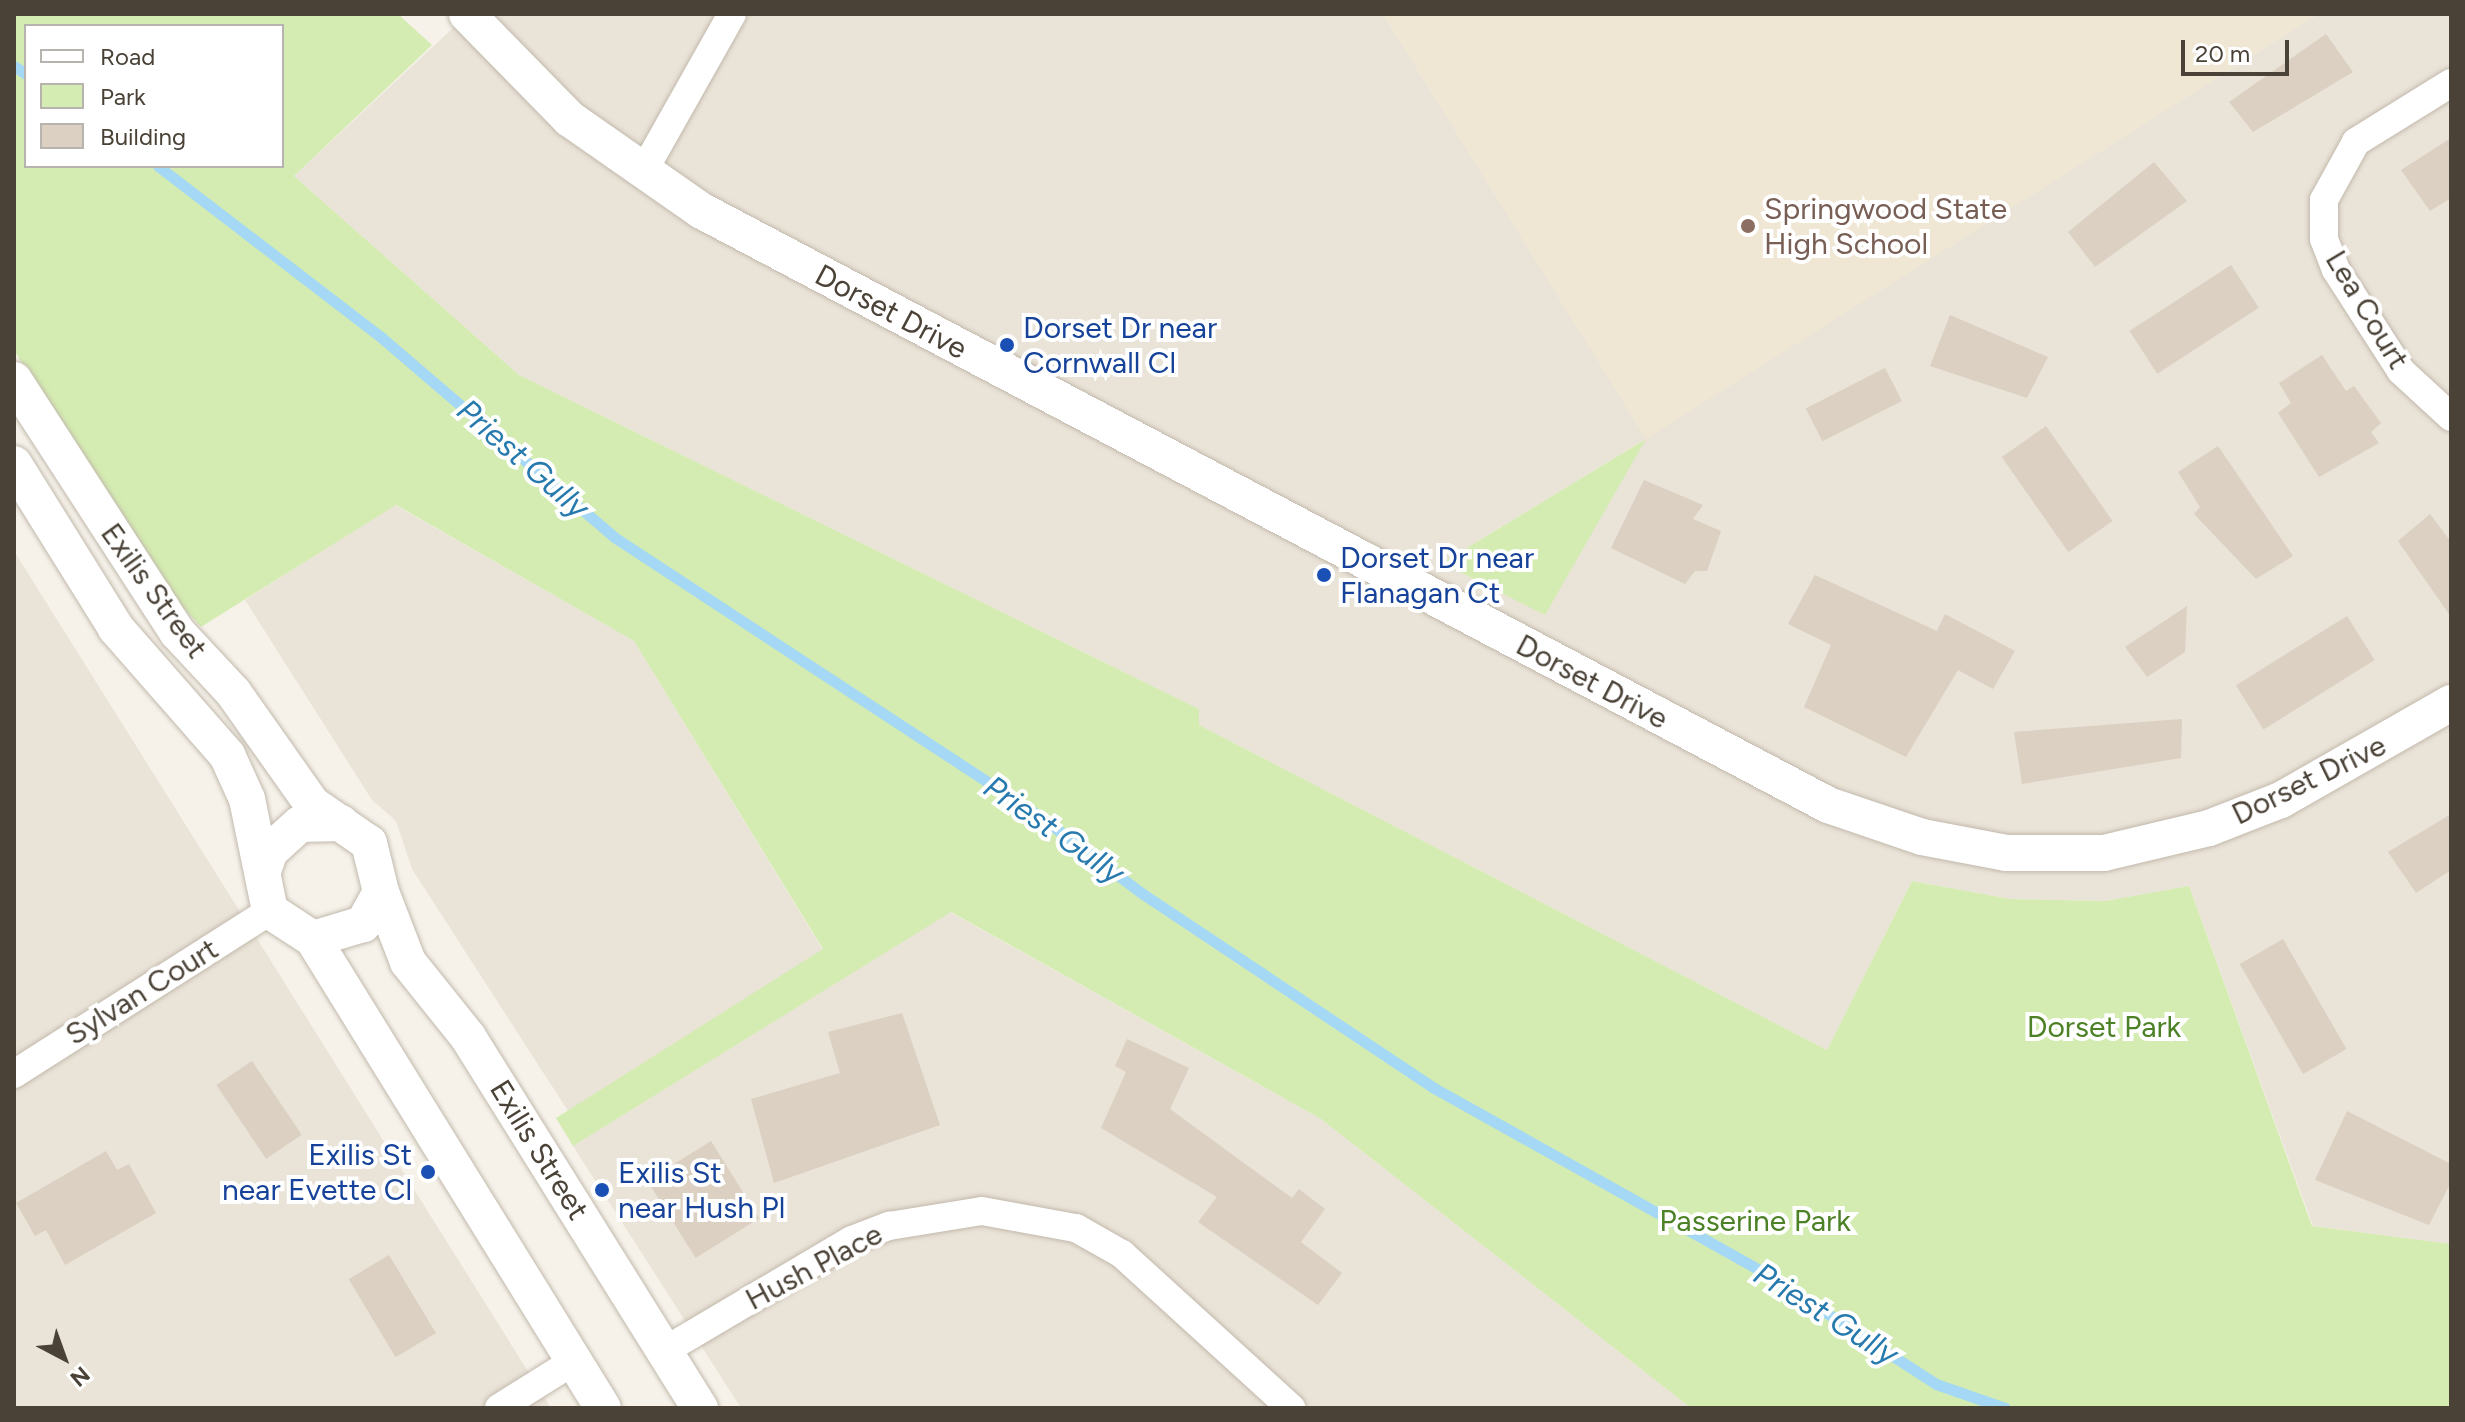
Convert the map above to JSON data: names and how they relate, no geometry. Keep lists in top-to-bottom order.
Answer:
{
  "streets": {
    "street": [
      "Lea Court",
      "Dorset Drive",
      "Exilis Street",
      "Sylvan Court",
      "Hush Place"
    ]
  },
  "crossings": [
    ["Exilis Street", "Sylvan Court"],
    ["Exilis Street", "Hush Place"]
  ],
  "water": ["Priest Gully"],
  "parks": ["Dorset Park", "Passerine Park"],
  "places": [
    "Springwood State High School",
    "Dorset Dr near Cornwall Cl",
    "Dorset Dr near Flanagan Ct",
    "Exilis St near Evette Cl",
    "Exilis St near Hush Pl"
  ],
  "legend": ["Road", "Park", "Building"],
  "scale_bar": "20 m",
  "north": "bottom right"
}
